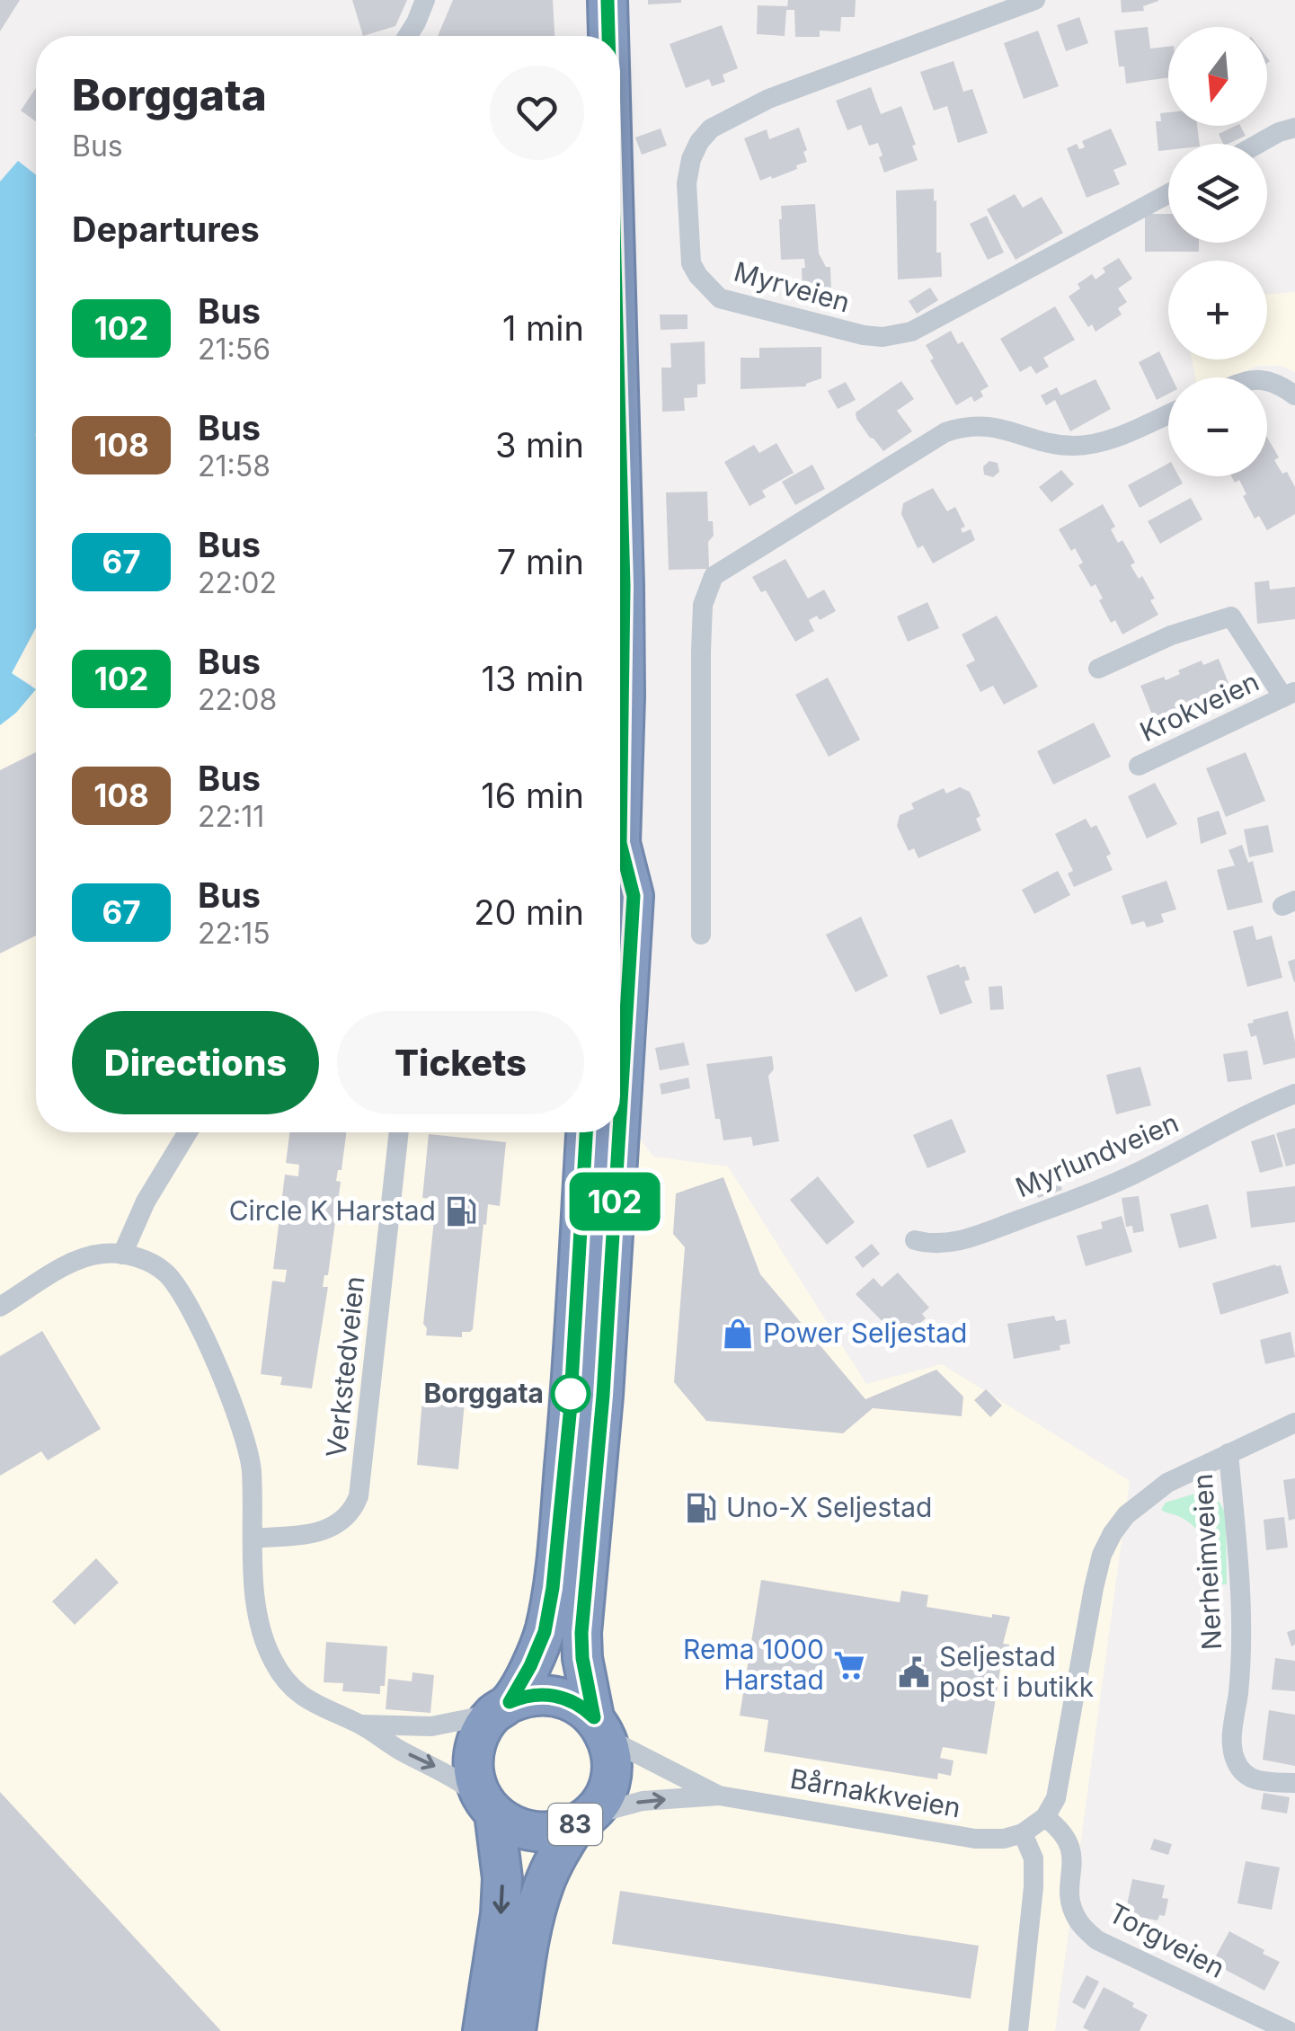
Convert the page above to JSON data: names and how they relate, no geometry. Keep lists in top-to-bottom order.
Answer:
{
  "streets": {
    "highway": ["83"],
    "street": [
      "Myrveien",
      "Krokveien",
      "Myrlundveien",
      "Verkstedveien",
      "Nerheimveien",
      "Bårnakkveien",
      "Torgveien"
    ]
  },
  "crossings": [
    ["Bårnakkveien", "83"],
    ["Bårnakkveien", "Torgveien"]
  ],
  "places": {
    "fuel station": ["Circle K Harstad", "Uno-X Seljestad"],
    "shop": ["Power Seljestad"],
    "other": ["Borggata"],
    "supermarket": ["Rema 1000 Harstad"],
    "public building": ["Seljestad post i butikk"]
  },
  "lines": ["bus line 102"],
  "north": "bottom",
  "page": {
    "on_map": "102",
    "map_buttons": ["+", "−"],
    "heading": [
      ["Borggata", "Bus"],
      "Departures"
    ],
    "list": [
      {
        "mark": "102",
        "name": "Bus",
        "note": "21:56",
        "value": "1 min"
      },
      {
        "mark": "108",
        "name": "Bus",
        "note": "21:58",
        "value": "3 min"
      },
      {
        "mark": "67",
        "name": "Bus",
        "note": "22:02",
        "value": "7 min"
      },
      {
        "mark": "102",
        "name": "Bus",
        "note": "22:08",
        "value": "13 min"
      },
      {
        "mark": "108",
        "name": "Bus",
        "note": "22:11",
        "value": "16 min"
      },
      {
        "mark": "67",
        "name": "Bus",
        "note": "22:15",
        "value": "20 min"
      }
    ],
    "buttons": ["Directions", "Tickets"]
  }
}
